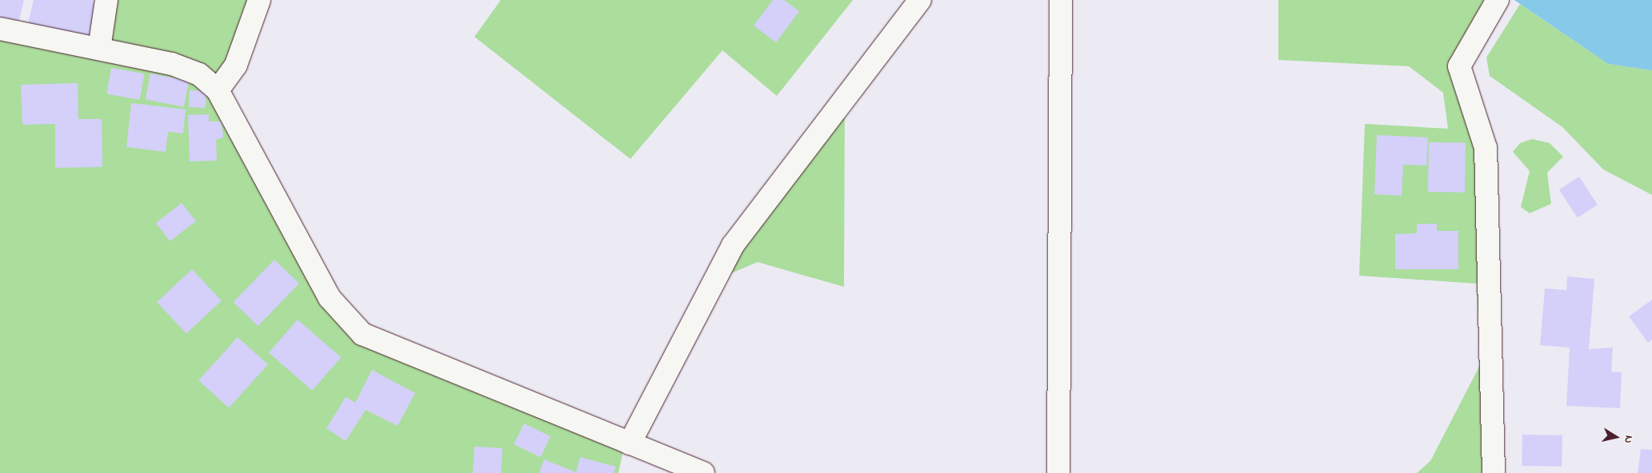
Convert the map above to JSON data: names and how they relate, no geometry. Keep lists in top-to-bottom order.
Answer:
{
  "north": "right"
}
